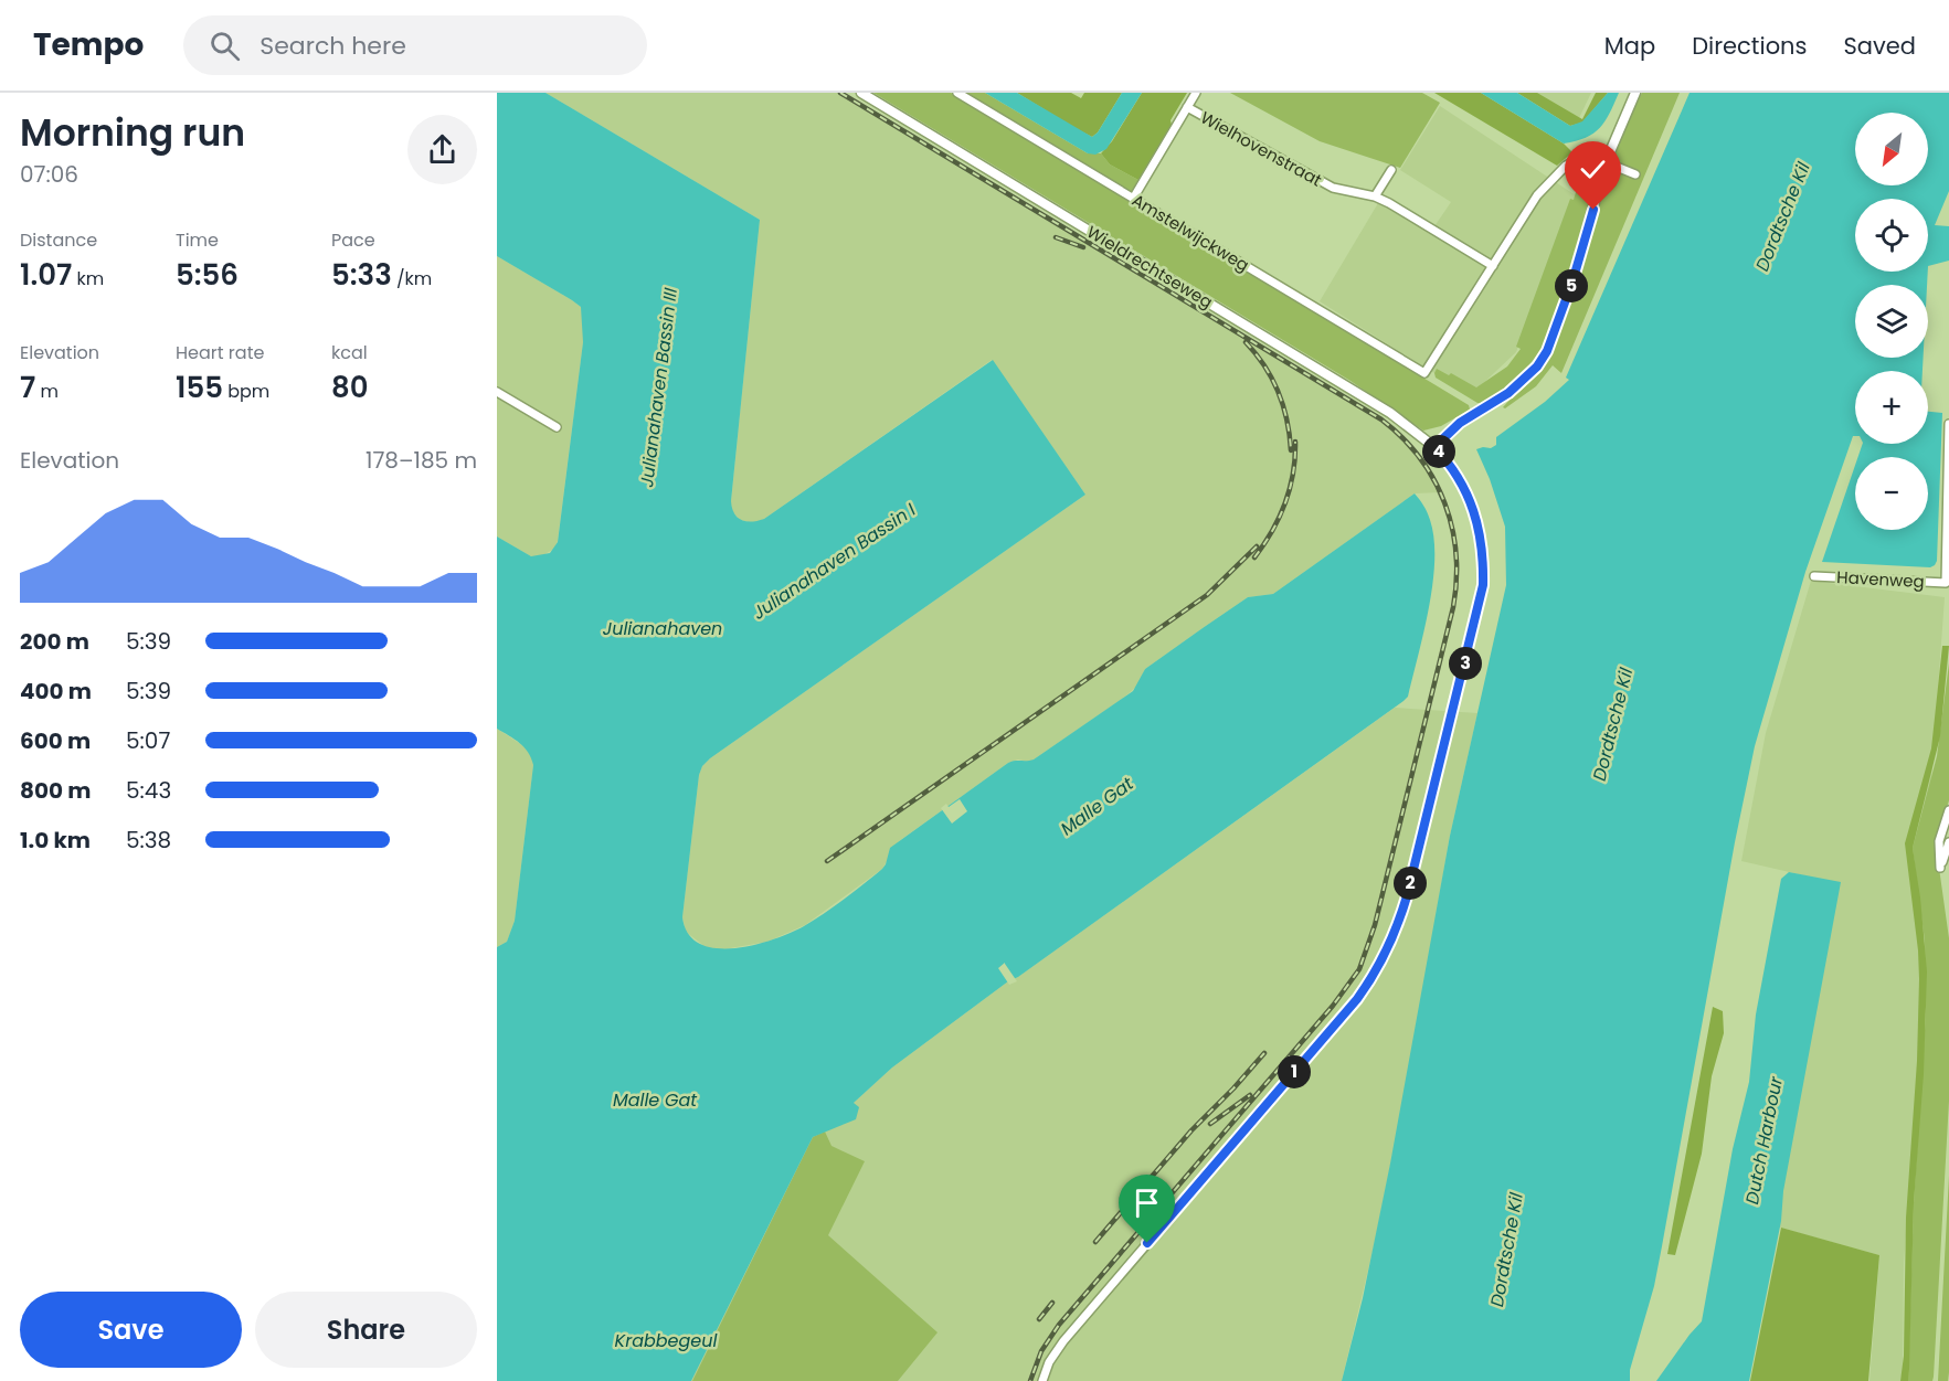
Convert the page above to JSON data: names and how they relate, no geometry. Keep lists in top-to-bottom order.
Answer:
{
  "streets": {
    "street": [
      "Wielhovenstraat",
      "Amstelwijckweg",
      "Wieldrechtseweg",
      "Havenweg"
    ]
  },
  "crossings": [
    ["Wielhovenstraat", "Amstelwijckweg"]
  ],
  "water": [
    "Dordtsche Kil",
    "Julianahaven Bassin III",
    "Julianahaven Bassin I",
    "Julianahaven",
    "Malle Gat",
    "Dutch Harbour",
    "Krabbegeul"
  ],
  "north": "bottom left",
  "page": {
    "header": "Tempo",
    "search": "Search here",
    "nav": ["Map", "Directions", "Saved"],
    "heading": ["Morning run", "07:06"],
    "map_buttons": ["+", "−"],
    "stats": [
      ["Distance", "1.07 km"],
      ["Time", "5:56"],
      ["Pace", "5:33 /km"],
      ["Elevation", "7 m"],
      ["Heart rate", "155 bpm"],
      ["kcal", "80"]
    ],
    "pins": [
      "5",
      "4",
      "3",
      "2",
      "1"
    ],
    "chart": ["Elevation", "178–185 m"],
    "list": [
      {
        "name": "200 m",
        "note": "5:39"
      },
      {
        "name": "400 m",
        "note": "5:39"
      },
      {
        "name": "600 m",
        "note": "5:07"
      },
      {
        "name": "800 m",
        "note": "5:43"
      },
      {
        "name": "1.0 km",
        "note": "5:38"
      }
    ],
    "buttons": ["Save", "Share"]
  }
}
